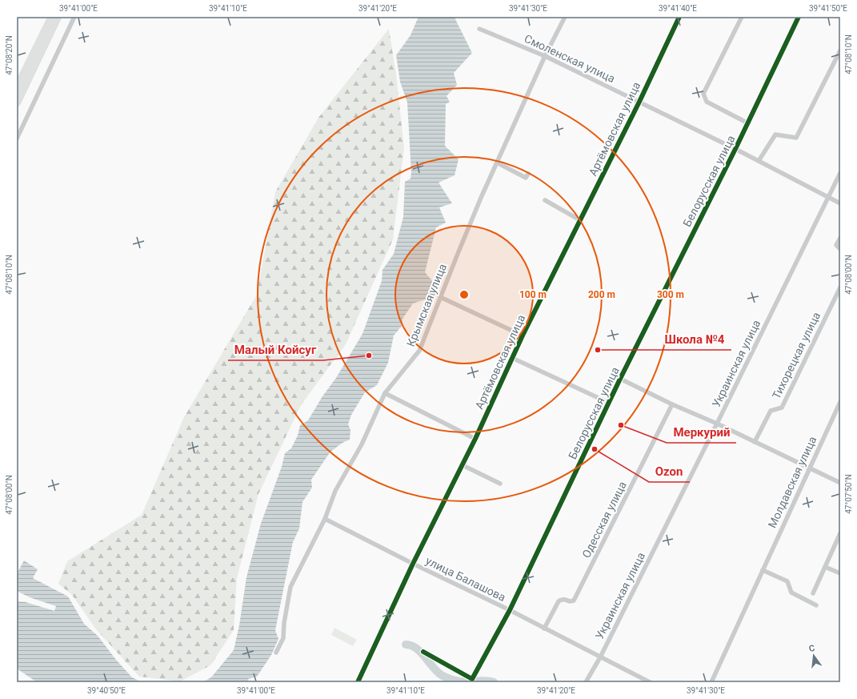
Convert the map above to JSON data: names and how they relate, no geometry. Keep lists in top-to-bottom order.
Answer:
{
  "streets": {
    "street": [
      "Смоленская улица",
      "Артёмовская улица",
      "Белорусская улица",
      "Крымская улица",
      "Тихорецкая улица",
      "Украинская улица",
      "Молдавская улица",
      "Одесская улица",
      "улица Балашова"
    ]
  },
  "crossings": [
    ["Смоленская улица", "Артёмовская улица"],
    ["Смоленская улица", "Белорусская улица"],
    ["Смоленская улица", "Крымская улица"],
    ["Смоленская улица", "Украинская улица"],
    ["Артёмовская улица", "улица Балашова"],
    ["Белорусская улица", "улица Балашова"],
    ["Крымская улица", "улица Балашова"],
    ["Украинская улица", "улица Балашова"],
    ["Одесская улица", "улица Балашова"]
  ],
  "places": [
    "Школа №4",
    "Малый Койсуг",
    "Меркурий",
    "Ozon"
  ],
  "north": "top",
  "coordinates": [
    "39°41'00\"E",
    "39°41'10\"E",
    "39°41'20\"E",
    "39°41'30\"E",
    "39°41'40\"E",
    "39°41'50\"E",
    "47°08'10\"N",
    "47°08'20\"N",
    "47°08'00\"N",
    "47°07'50\"N",
    "39°40'50\"E"
  ],
  "rings": ["100 m", "200 m", "300 m"]
}
